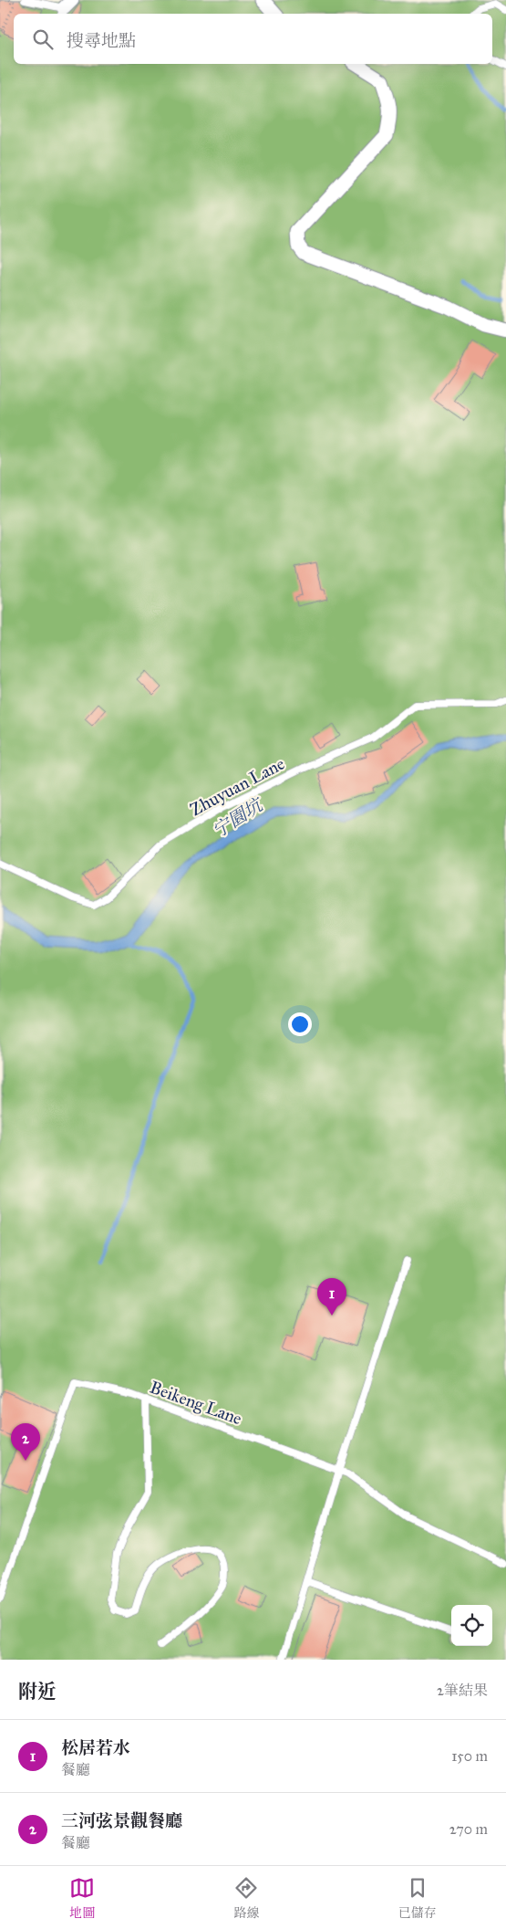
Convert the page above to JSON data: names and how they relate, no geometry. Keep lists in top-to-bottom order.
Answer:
{
  "streets": {
    "lane": ["Zhuyuan Lane", "Beikeng Lane"]
  },
  "water": ["宁園坑"],
  "page": {
    "search": "搜尋地點",
    "pins": ["1", "2"],
    "heading": ["附近", "2筆結果"],
    "list": [
      {
        "mark": "1",
        "name": "松居若水",
        "note": "餐廳",
        "value": "150 m"
      },
      {
        "mark": "2",
        "name": "三河弦景觀餐廳",
        "note": "餐廳",
        "value": "270 m"
      }
    ],
    "nav": ["地圖", "路線", "已儲存"]
  }
}
